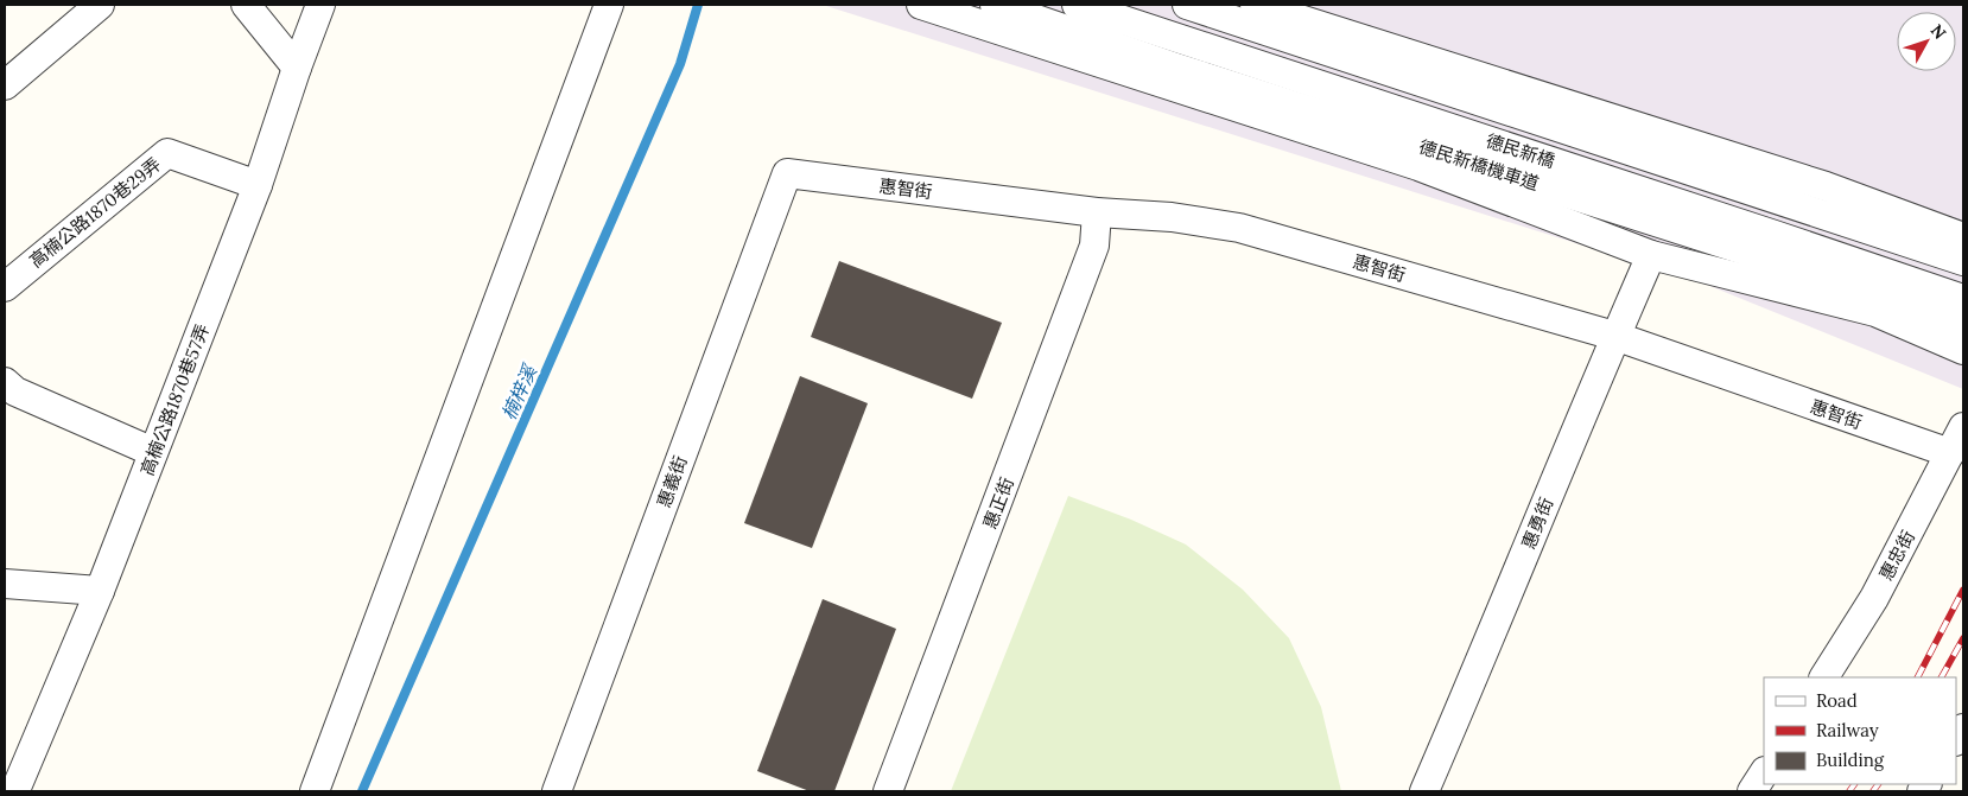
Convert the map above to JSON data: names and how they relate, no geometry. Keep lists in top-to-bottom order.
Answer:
{
  "streets": {
    "street": [
      "德民新橋",
      "德民新橋機車道",
      "惠智街",
      "高楠公路1870巷29弄",
      "高楠公路1870巷57弄",
      "惠義街",
      "惠正街",
      "惠勇街",
      "惠忠街"
    ]
  },
  "crossings": [
    ["惠智街", "惠義街"],
    ["惠智街", "惠正街"],
    ["惠智街", "惠勇街"],
    ["惠智街", "惠忠街"],
    ["高楠公路1870巷29弄", "高楠公路1870巷57弄"]
  ],
  "water": ["楠梓溪"],
  "legend": ["Road", "Railway", "Building"],
  "north": "top right"
}
